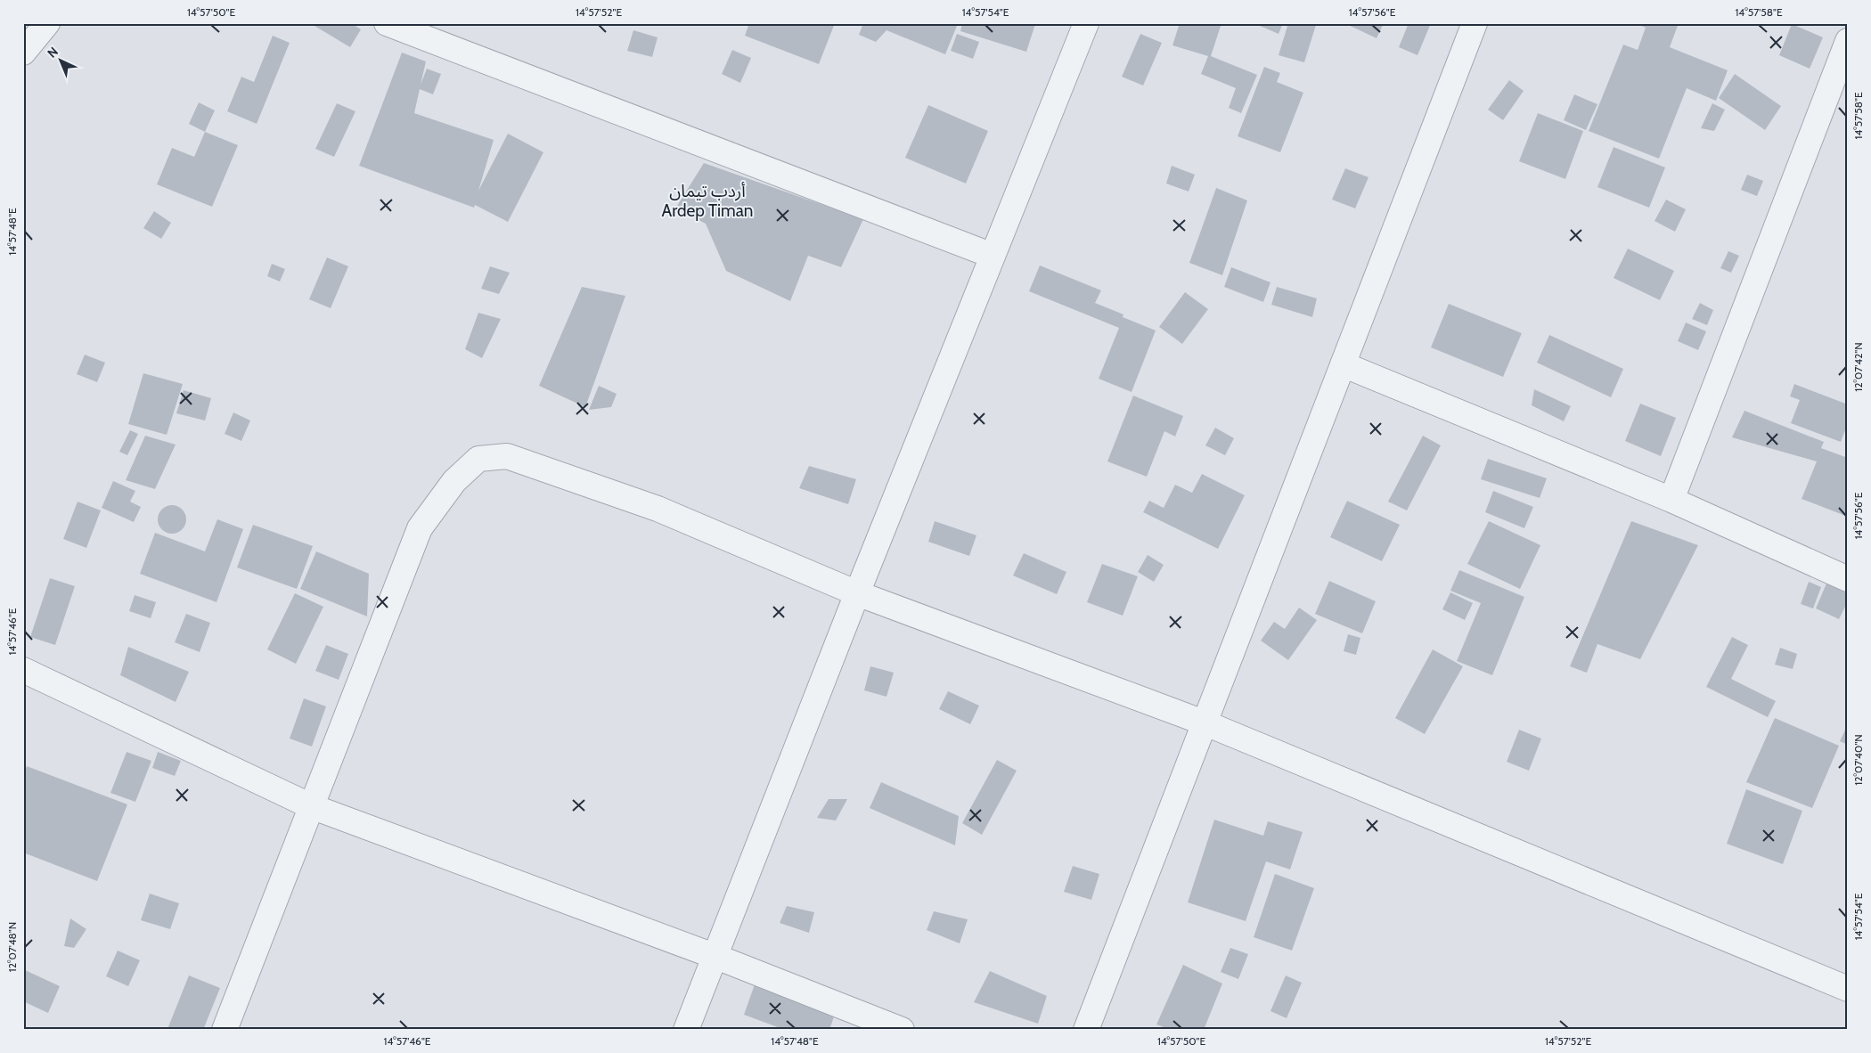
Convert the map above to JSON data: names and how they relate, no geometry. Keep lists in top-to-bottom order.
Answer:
{
  "districts": ["أردب تيمان Ardep Timan"],
  "north": "top left",
  "coordinates": [
    "14°57'50\"E",
    "14°57'52\"E",
    "14°57'54\"E",
    "14°57'56\"E",
    "14°57'58\"E",
    "14°57'48\"E",
    "12°07'42\"N",
    "14°57'46\"E",
    "12°07'40\"N",
    "12°07'48\"N"
  ]
}
